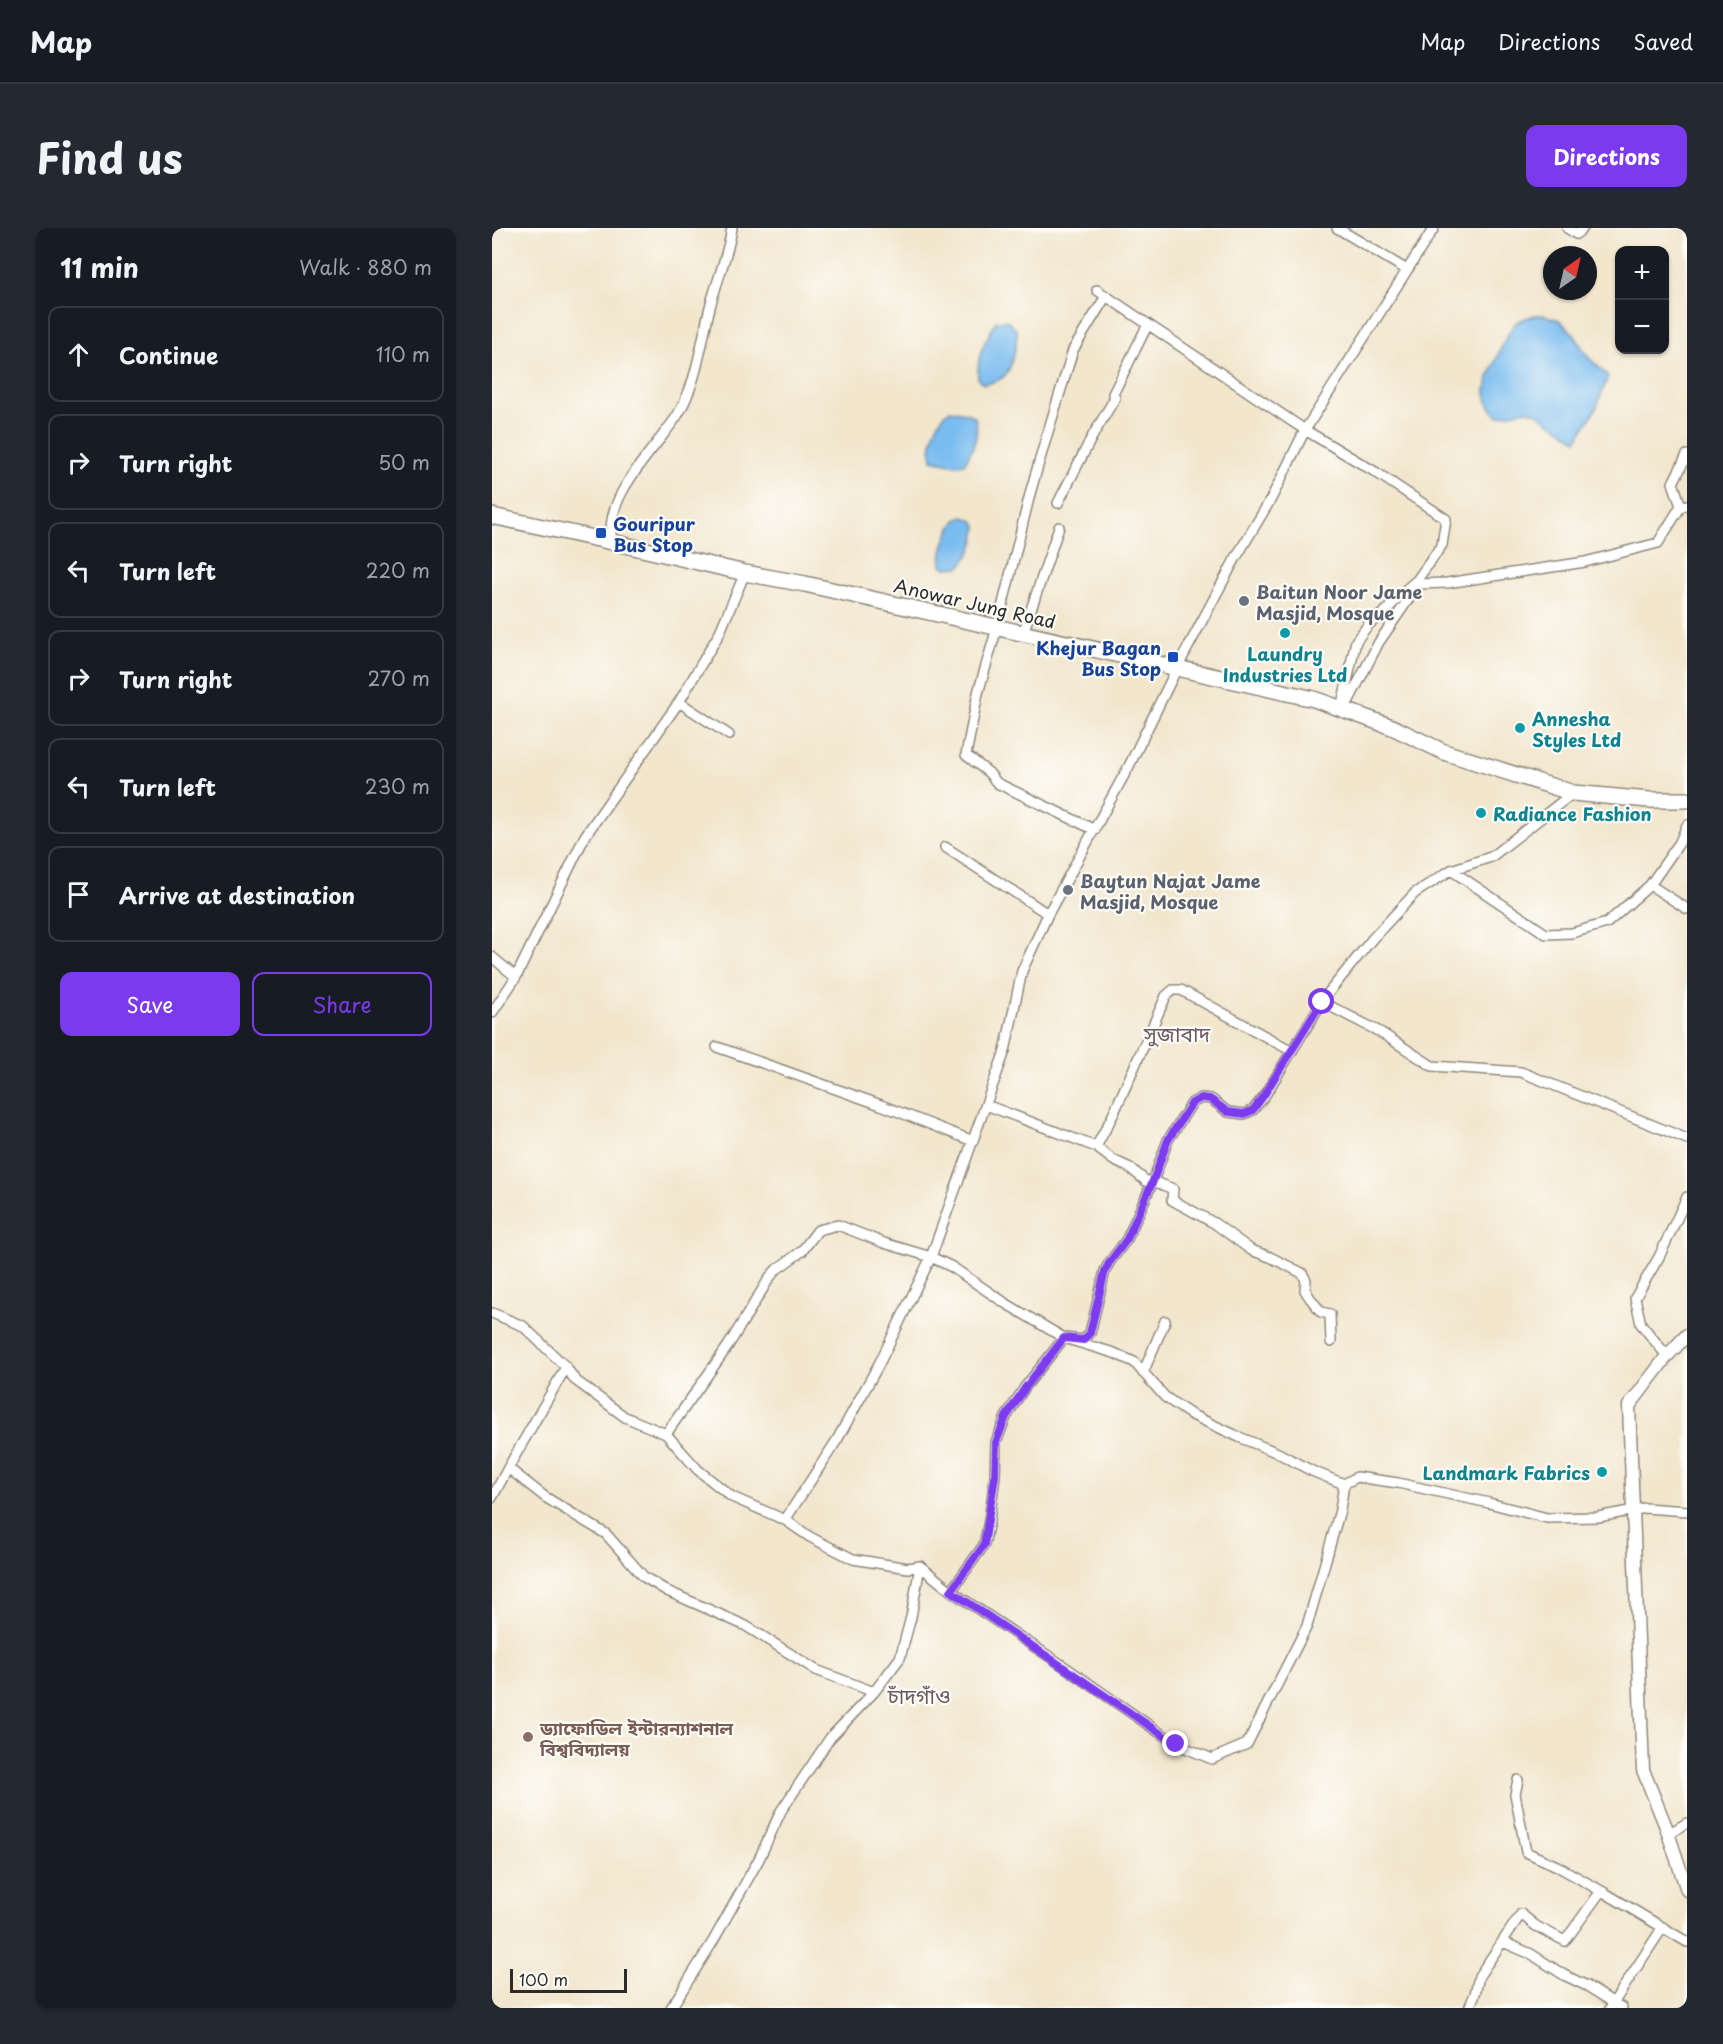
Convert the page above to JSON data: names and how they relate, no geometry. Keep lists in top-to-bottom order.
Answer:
{
  "streets": {
    "highway": ["Anowar Jung Road"]
  },
  "districts": ["সুজাবাদ", "চাঁদগাঁও"],
  "places": {
    "transit": ["Gouripur Bus Stop", "Khejur Bagan Bus Stop"],
    "other": [
      "Baitun Noor Jame Masjid, Mosque",
      "Laundry Industries Ltd",
      "Annesha Styles Ltd",
      "Radiance Fashion",
      "Baytun Najat Jame Masjid, Mosque",
      "Landmark Fabrics",
      "ড্যাফোডিল ইন্টারন্যাশনাল বিশ্ববিদ্যালয়"
    ]
  },
  "scale_bar": "100 m",
  "north": "top right",
  "page": {
    "header": "Map",
    "nav": ["Map", "Directions", "Saved"],
    "title": "Find us",
    "buttons": [
      "Directions",
      ["Save", "Share"]
    ],
    "heading": ["11 min", "Walk · 880 m"],
    "map_buttons": ["+", "−"],
    "list": [
      ["Continue", "110 m"],
      ["Turn right", "50 m"],
      ["Turn left", "220 m"],
      ["Turn right", "270 m"],
      ["Turn left", "230 m"],
      "Arrive at destination"
    ],
    "scale": "100 m"
  }
}
